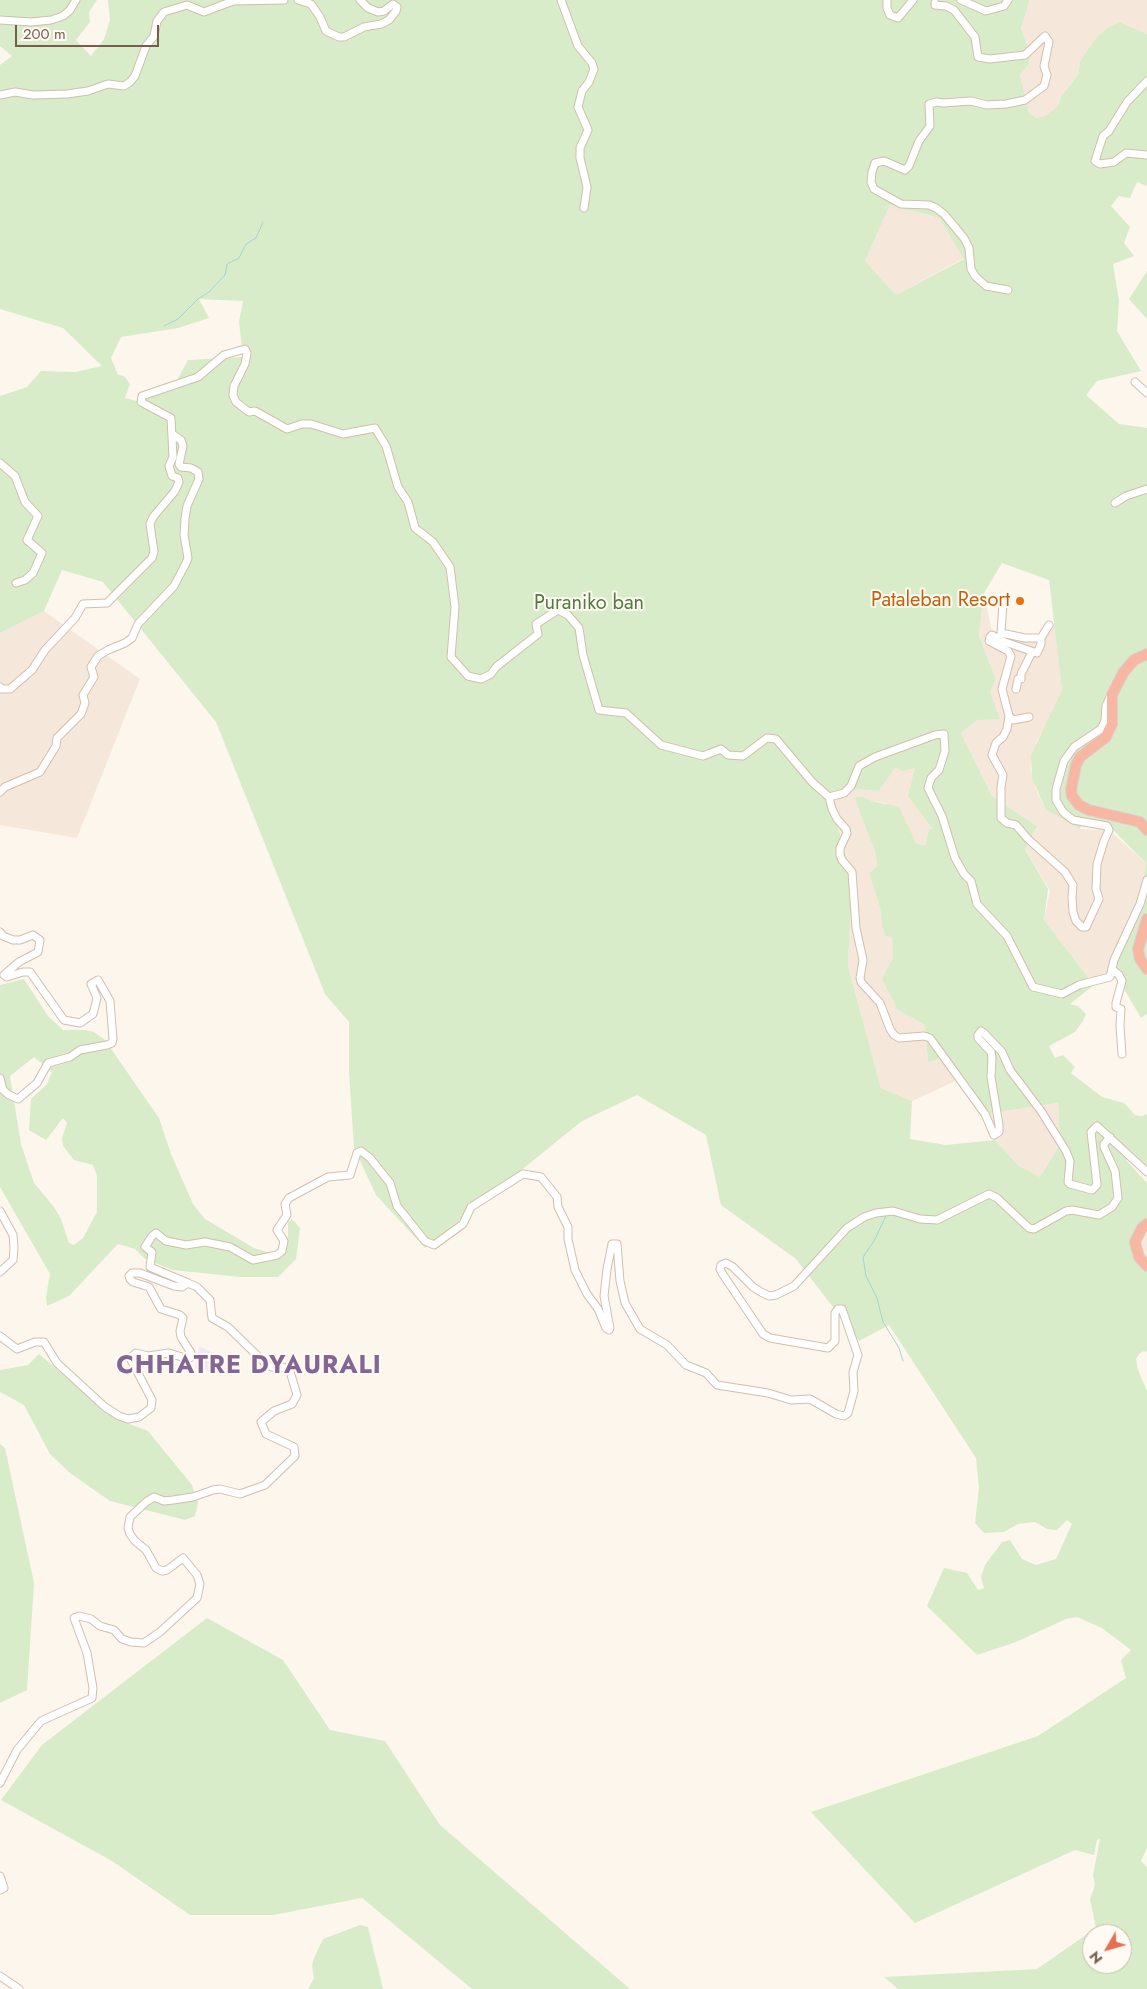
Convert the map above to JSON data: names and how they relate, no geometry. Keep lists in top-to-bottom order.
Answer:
{
  "districts": ["CHHATRE DYAURALI"],
  "parks": ["Puraniko ban"],
  "places": ["Pataleban Resort"],
  "scale_bar": "200 m",
  "north": "bottom left"
}
